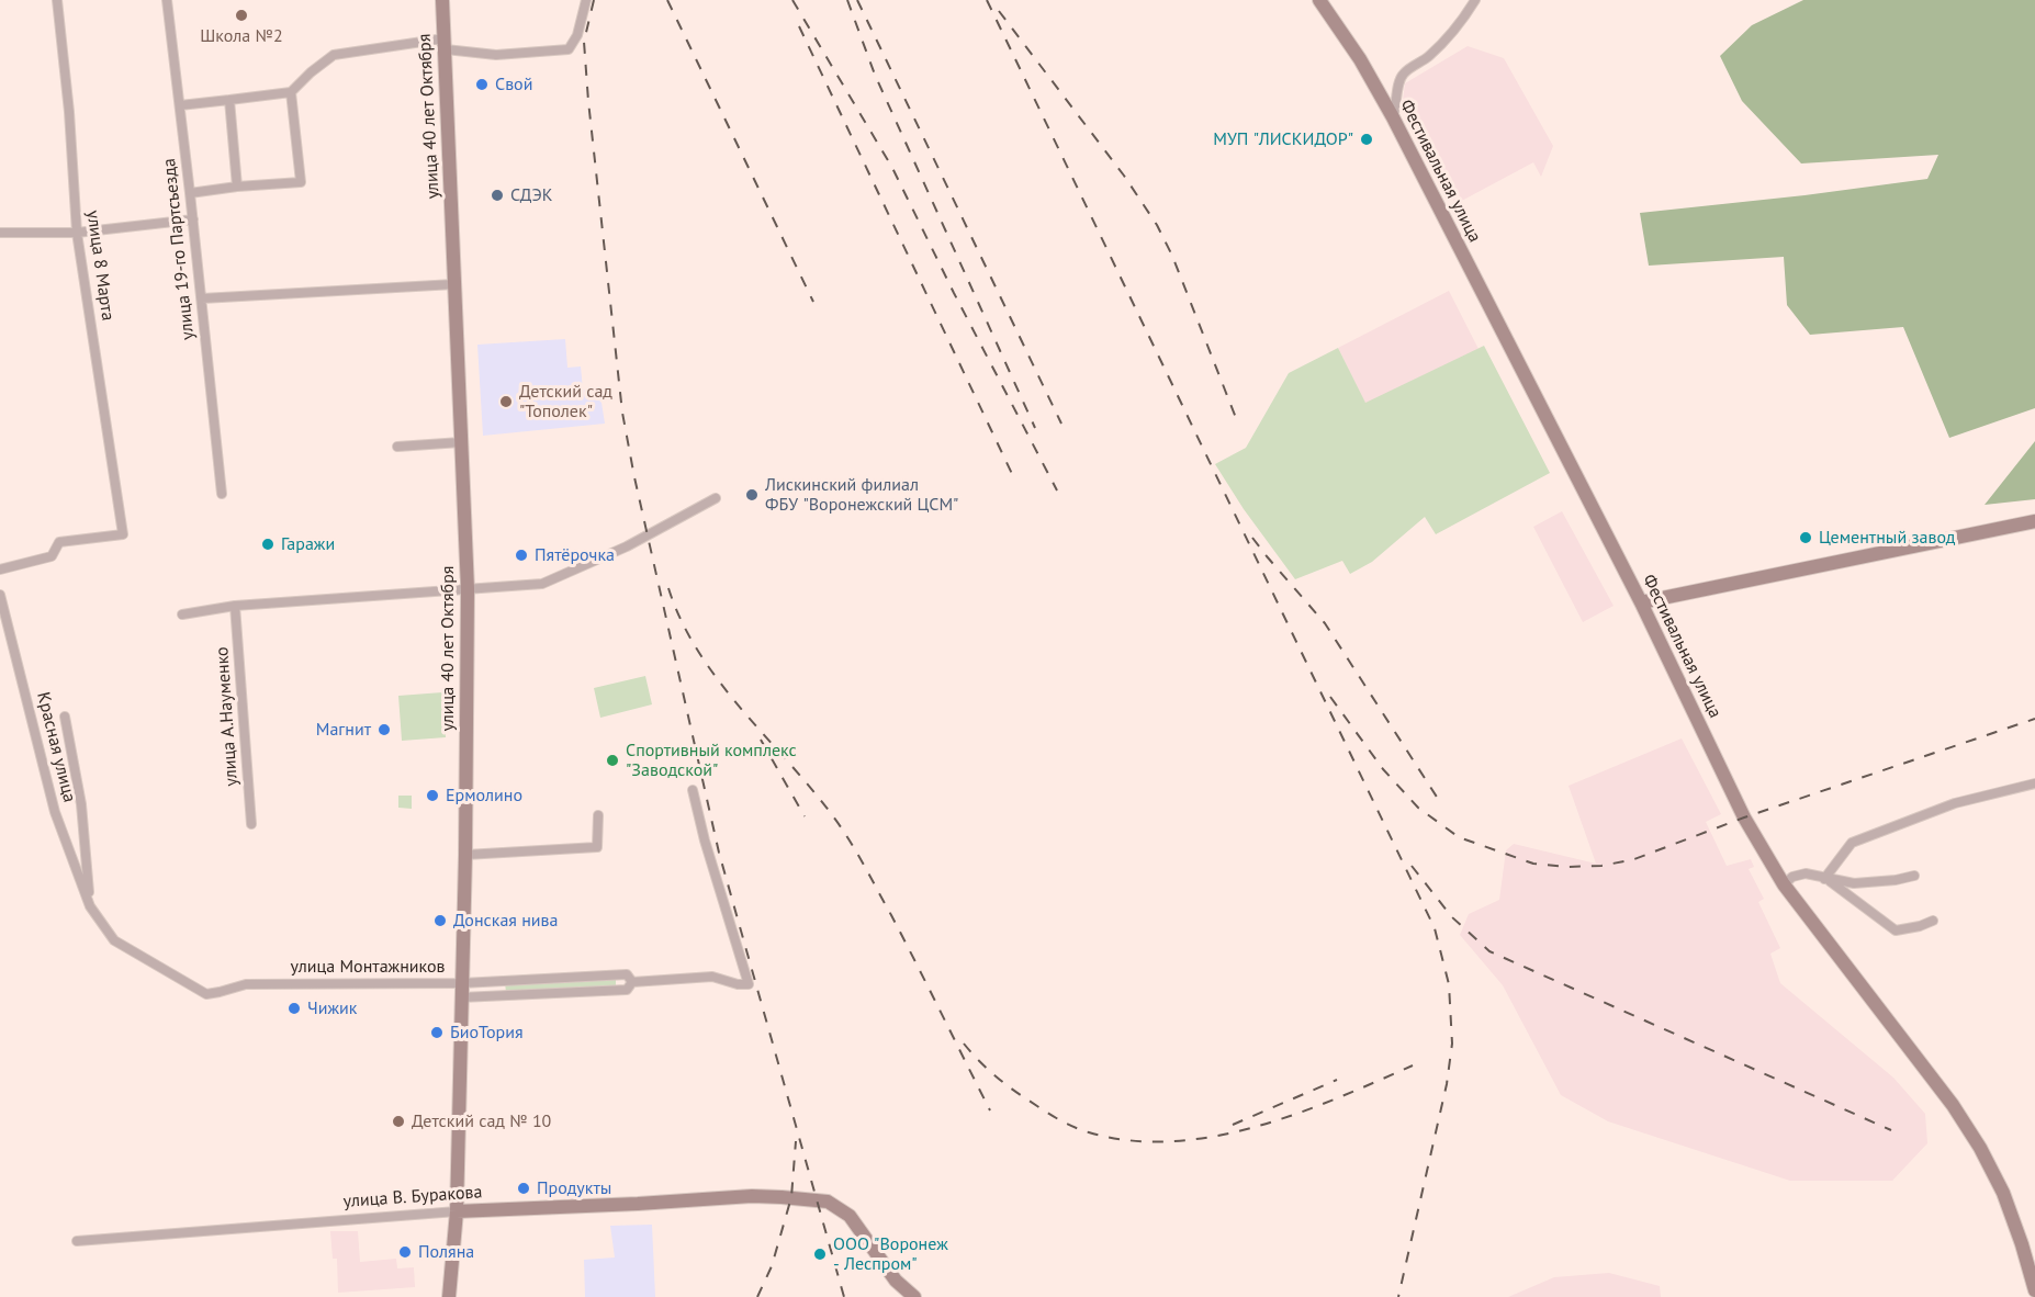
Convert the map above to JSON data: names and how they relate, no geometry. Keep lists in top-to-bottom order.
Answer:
{
  "streets": {
    "main road": ["улица 40 лет Октября", "Фестивальная улица", "улица В. Буракова"],
    "street": [
      "улица 19-го Партсъезда",
      "улица 8 Марта",
      "улица А.Науменко",
      "Красная улица",
      "улица Монтажников"
    ]
  },
  "crossings": [
    ["улица 40 лет Октября", "улица Монтажников"],
    ["улица 40 лет Октября", "улица В. Буракова"],
    ["Красная улица", "улица Монтажников"]
  ],
  "places": [
    "Школа №2",
    "Свой",
    "МУП \"ЛИСКИДОР\"",
    "СДЭК",
    "Детский сад \"Тополек\"",
    "Лискинский филиал ФБУ \"Воронежский ЦСМ\"",
    "Цементный завод",
    "Гаражи",
    "Пятёрочка",
    "Магнит",
    "Спортивный комплекс \"Заводской\"",
    "Ермолино",
    "Донская нива",
    "Чижик",
    "БиоТория",
    "Детский сад № 10",
    "Продукты",
    "Поляна",
    "ООО \"Воронеж - Леспром\""
  ]
}
